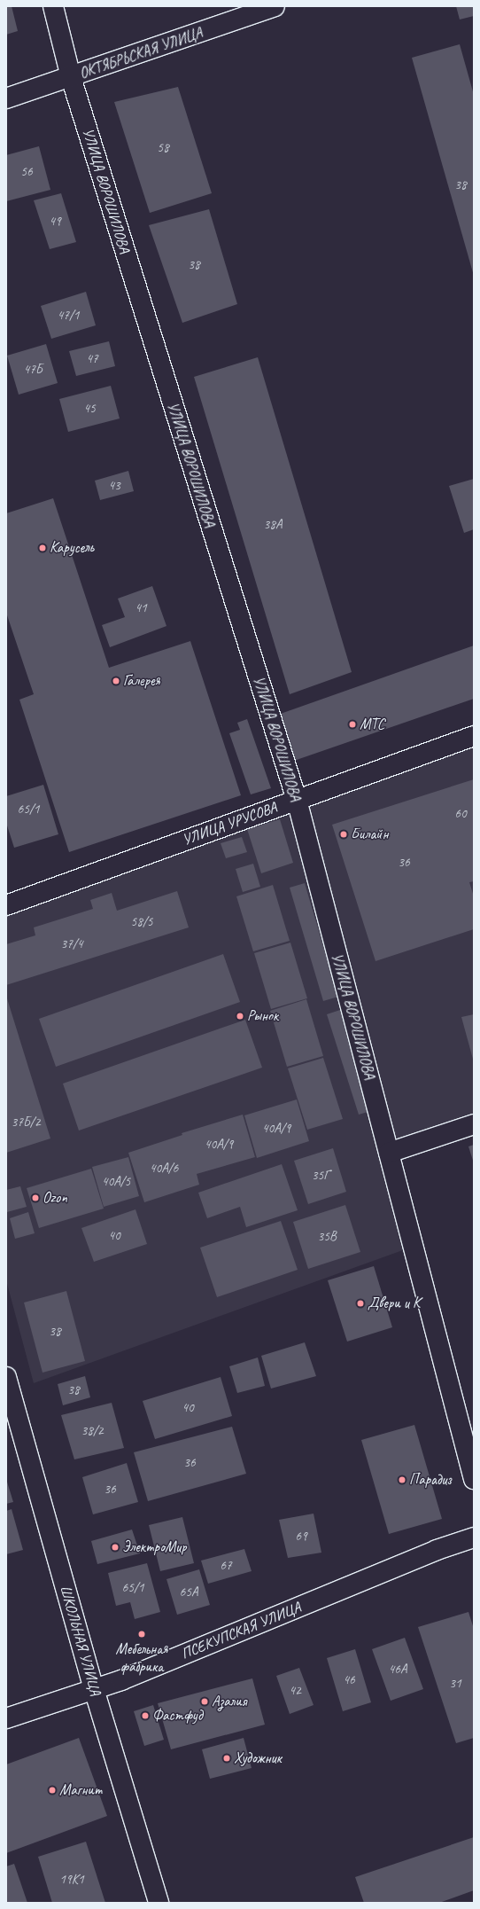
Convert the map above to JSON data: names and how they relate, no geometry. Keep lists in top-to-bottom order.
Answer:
{
  "streets": {
    "street": [
      "ОКТЯБРЬСКАЯ УЛИЦА",
      "УЛИЦА ВОРОШИЛОВА",
      "УЛИЦА УРУСОВА",
      "ПСЕКУПСКАЯ УЛИЦА",
      "ШКОЛЬНАЯ УЛИЦА"
    ]
  },
  "crossings": [
    ["ОКТЯБРЬСКАЯ УЛИЦА", "УЛИЦА ВОРОШИЛОВА"],
    ["УЛИЦА ВОРОШИЛОВА", "УЛИЦА УРУСОВА"],
    ["ПСЕКУПСКАЯ УЛИЦА", "ШКОЛЬНАЯ УЛИЦА"]
  ],
  "places": [
    "Карусель",
    "Галерея",
    "МТС",
    "Билайн",
    "Рынок",
    "Ozon",
    "Двери и К",
    "Парадиз",
    "ЭлектроМир",
    "Мебельная фабрика",
    "Азалия",
    "Фастфуд",
    "Художник",
    "Магнит"
  ],
  "house_numbers": [
    "58",
    "56",
    "38",
    "49",
    "38",
    "47/1",
    "47",
    "47Б",
    "45",
    "43",
    "38А",
    "41",
    "65/1",
    "60",
    "36",
    "58/5",
    "37/4",
    "37Б/2",
    "40А/9",
    "40А/9",
    "40А/6",
    "35Г",
    "40А/5",
    "40",
    "35В",
    "38",
    "38",
    "40",
    "38/2",
    "36",
    "36",
    "69",
    "67",
    "65/1",
    "65А",
    "46А",
    "46",
    "31",
    "42",
    "19K1"
  ]
}
